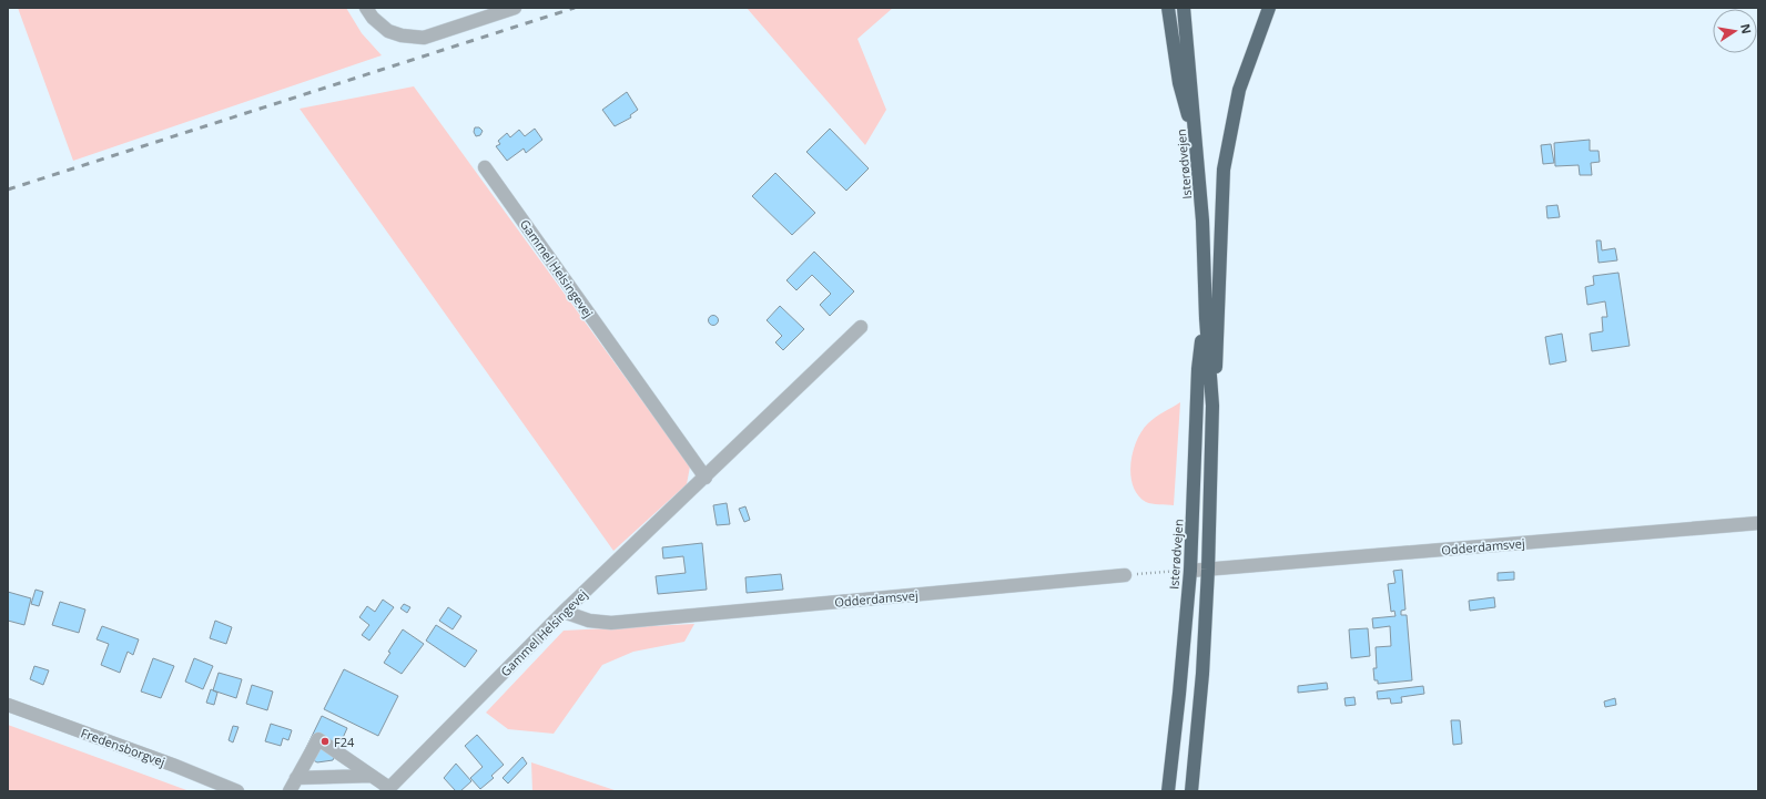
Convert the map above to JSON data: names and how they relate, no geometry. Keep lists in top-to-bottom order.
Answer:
{
  "streets": {
    "highway": ["Isterødvejen"],
    "street": ["Gammel Helsingevej", "Odderdamsvej", "Fredensborgvej"]
  },
  "crossings": [
    ["Isterødvejen", "Odderdamsvej"],
    ["Gammel Helsingevej", "Odderdamsvej"]
  ],
  "places": ["F24"],
  "north": "right"
}
